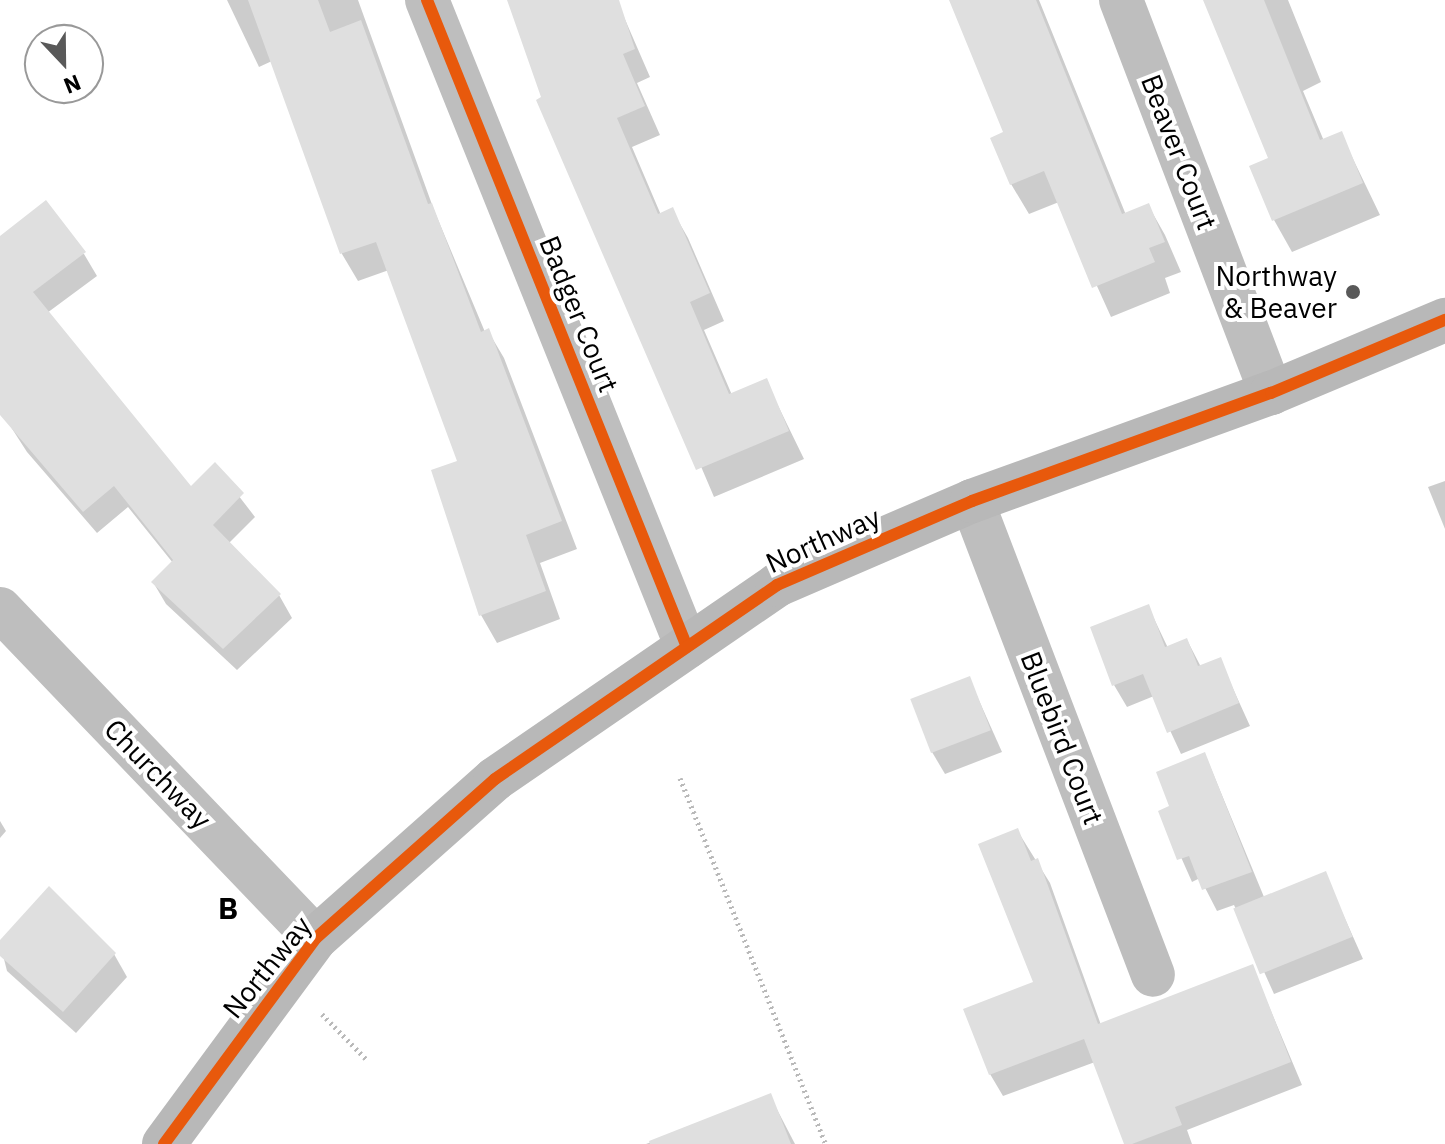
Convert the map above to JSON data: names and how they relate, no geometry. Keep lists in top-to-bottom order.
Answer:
{
  "streets": {
    "street": [
      "Beaver Court",
      "Badger Court",
      "Northway",
      "Bluebird Court",
      "Churchway"
    ]
  },
  "crossings": [
    ["Beaver Court", "Northway"],
    ["Badger Court", "Northway"],
    ["Northway", "Bluebird Court"],
    ["Northway", "Churchway"]
  ],
  "districts": ["B"],
  "places": ["Northway & Beaver"],
  "north": "bottom"
}
